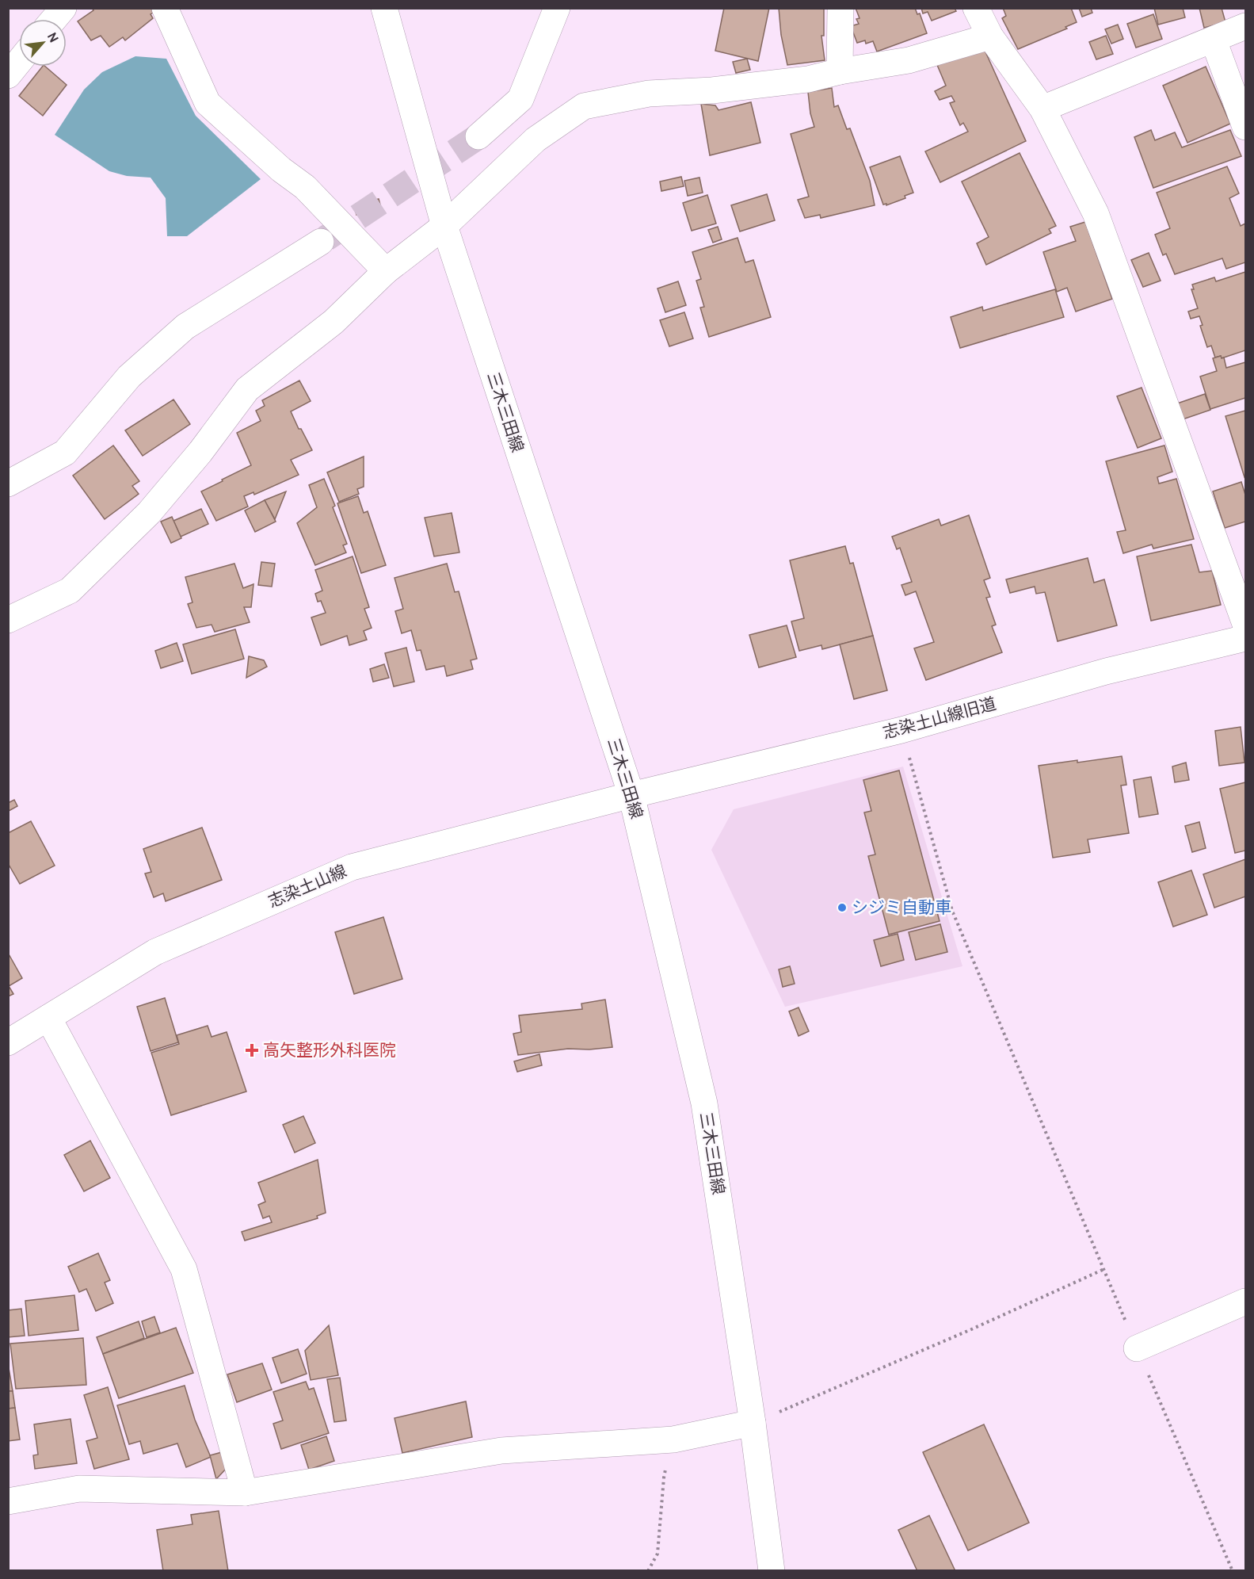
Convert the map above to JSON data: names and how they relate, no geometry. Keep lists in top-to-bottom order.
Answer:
{
  "streets": {
    "street": ["三木三田線", "志染土山線旧道", "志染土山線"]
  },
  "crossings": [
    ["三木三田線", "志染土山線旧道"],
    ["三木三田線", "志染土山線"],
    ["志染土山線旧道", "志染土山線"]
  ],
  "places": {
    "other": ["シジミ自動車"],
    "health": ["高矢整形外科医院"]
  },
  "north": "top right"
}
